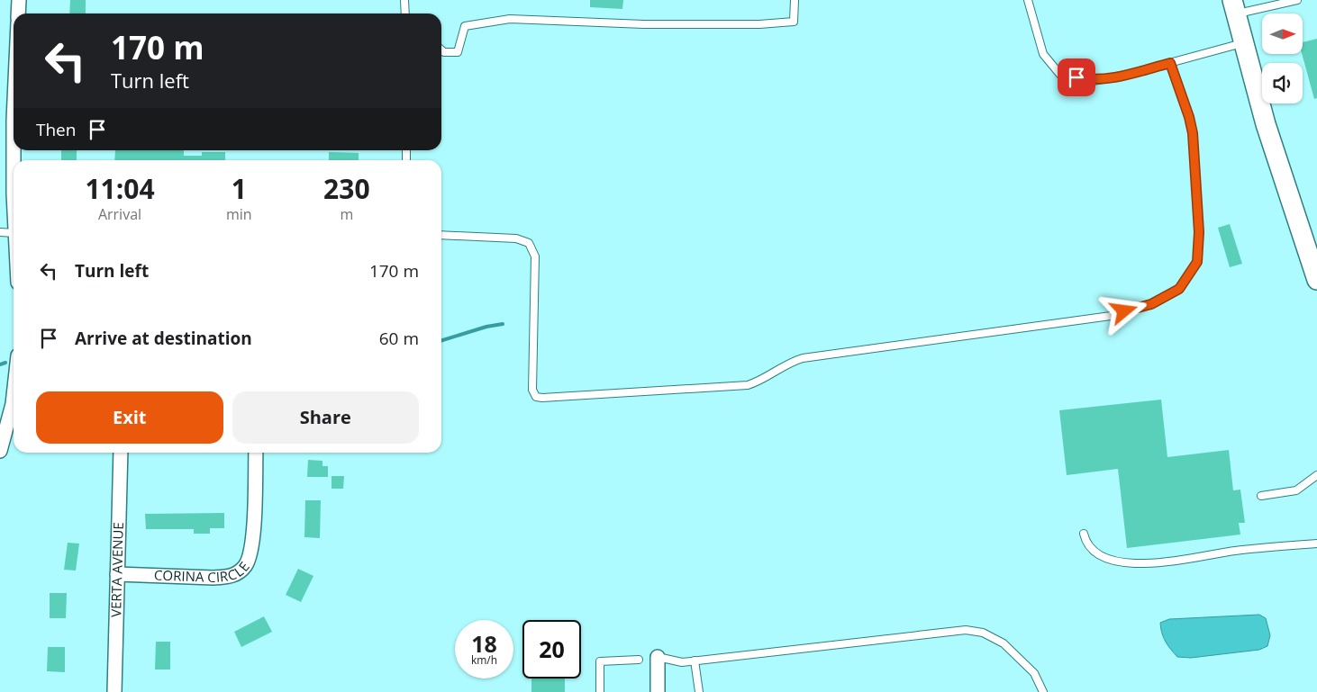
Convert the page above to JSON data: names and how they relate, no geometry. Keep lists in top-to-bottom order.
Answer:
{
  "streets": {
    "street": ["CORINA CIRCLE", "VERTA AVENUE"]
  },
  "crossings": [
    ["CORINA CIRCLE", "VERTA AVENUE"]
  ],
  "north": "right",
  "page": {
    "turn": ["170 m", "Turn left"],
    "then": "Then",
    "eta": [
      "11:04",
      "Arrival",
      "1",
      "min",
      "230",
      "m"
    ],
    "list": [
      {
        "name": "Turn left",
        "value": "170 m"
      },
      {
        "name": "Arrive at destination",
        "value": "60 m"
      }
    ],
    "buttons": ["Exit", "Share"],
    "speed": "18 km/h",
    "limit": "20"
  }
}
